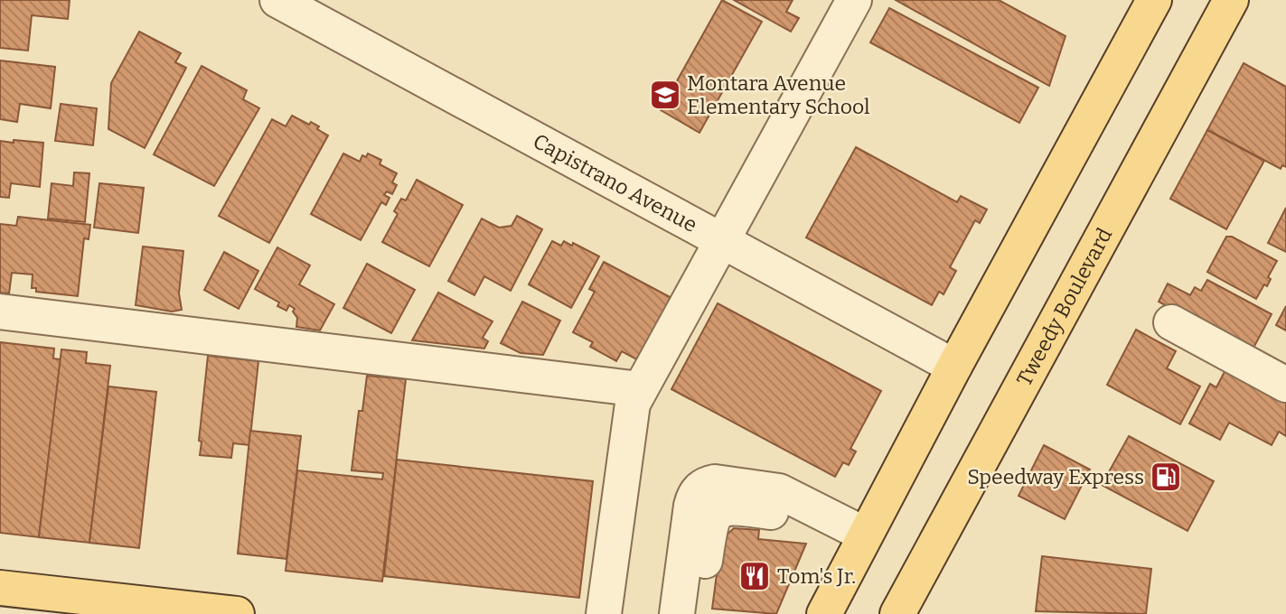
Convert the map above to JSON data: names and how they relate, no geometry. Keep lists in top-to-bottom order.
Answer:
{
  "streets": {
    "main road": ["Tweedy Boulevard"],
    "street": ["Capistrano Avenue"]
  },
  "places": {
    "school or university": ["Montara Avenue Elementary School"],
    "fuel station": ["Speedway Express"],
    "restaurant": ["Tom's Jr."]
  }
}
